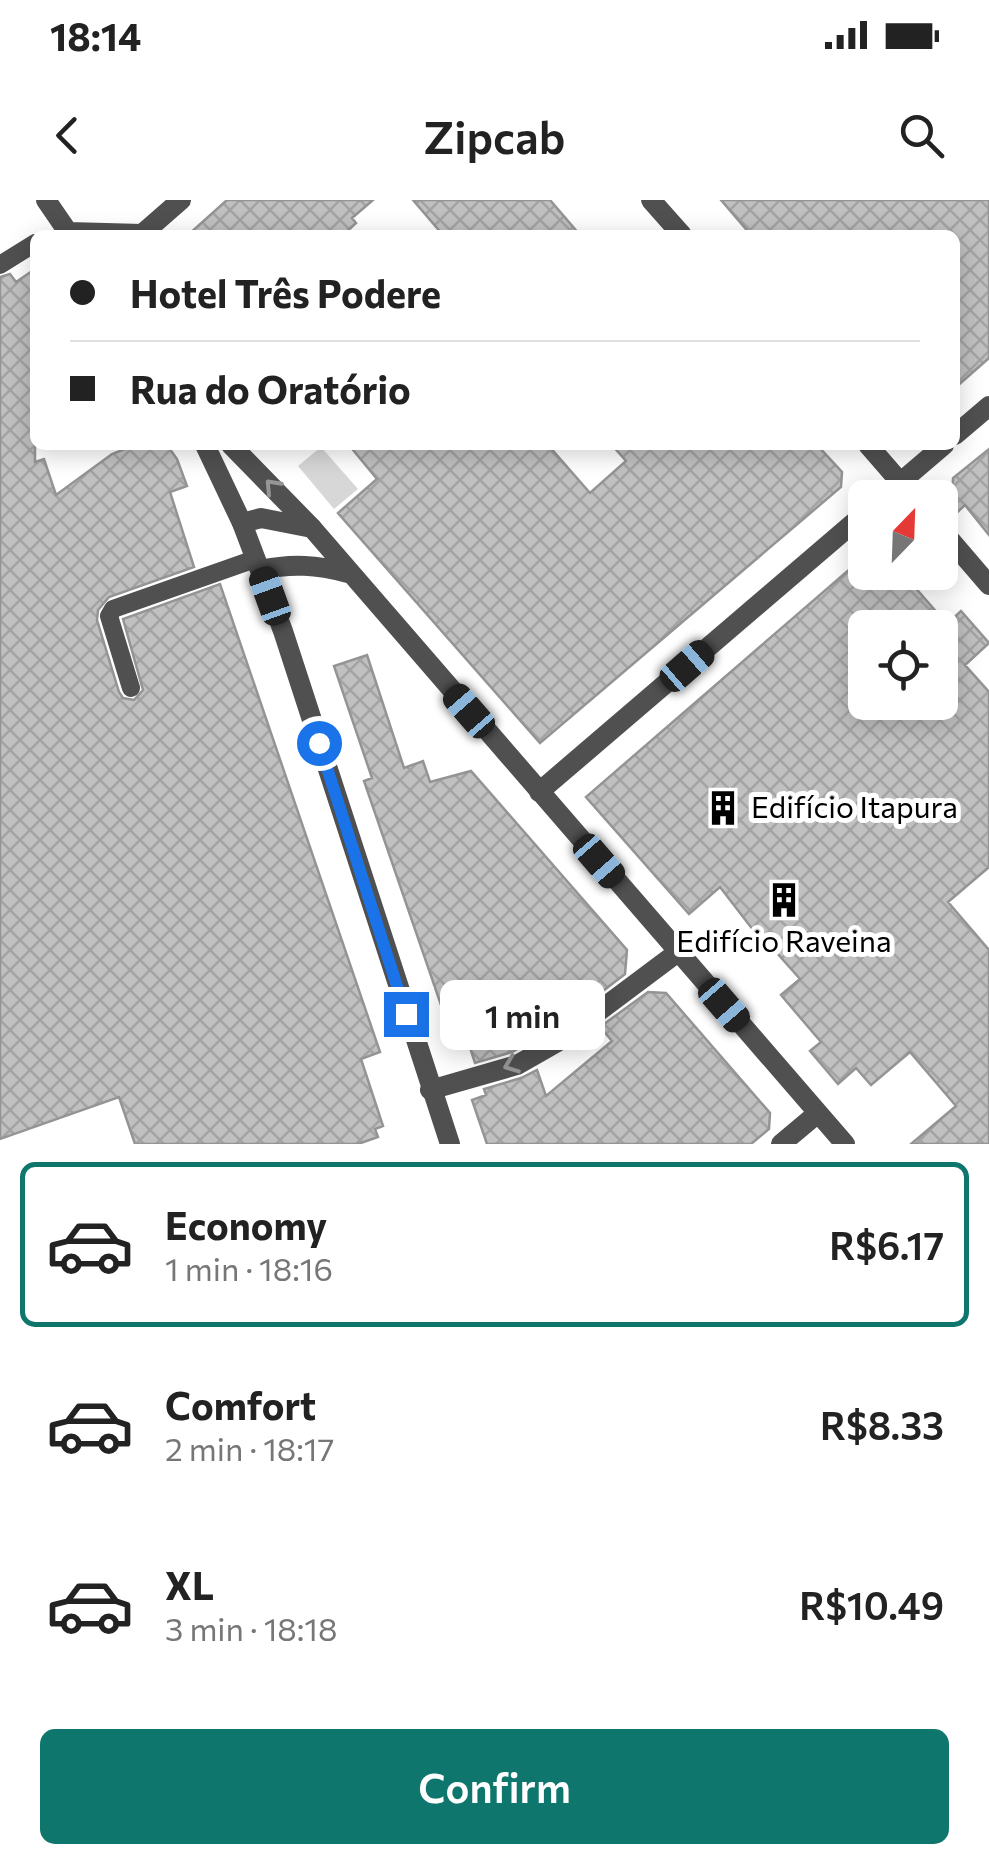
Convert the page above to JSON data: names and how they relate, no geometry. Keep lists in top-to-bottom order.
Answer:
{
  "places": {
    "building": ["Edifício Itapura", "Edifício Raveina"]
  },
  "north": "top right",
  "page": {
    "status": "18:14",
    "header": "Zipcab",
    "banner": ["Hotel Três Podere", "Rua do Oratório"],
    "bubble": "1 min",
    "list": [
      {
        "name": "Economy",
        "note": "1 min · 18:16",
        "value": "R$6.17"
      },
      {
        "name": "Comfort",
        "note": "2 min · 18:17",
        "value": "R$8.33"
      },
      {
        "name": "XL",
        "note": "3 min · 18:18",
        "value": "R$10.49"
      }
    ],
    "buttons": "Confirm"
  }
}
